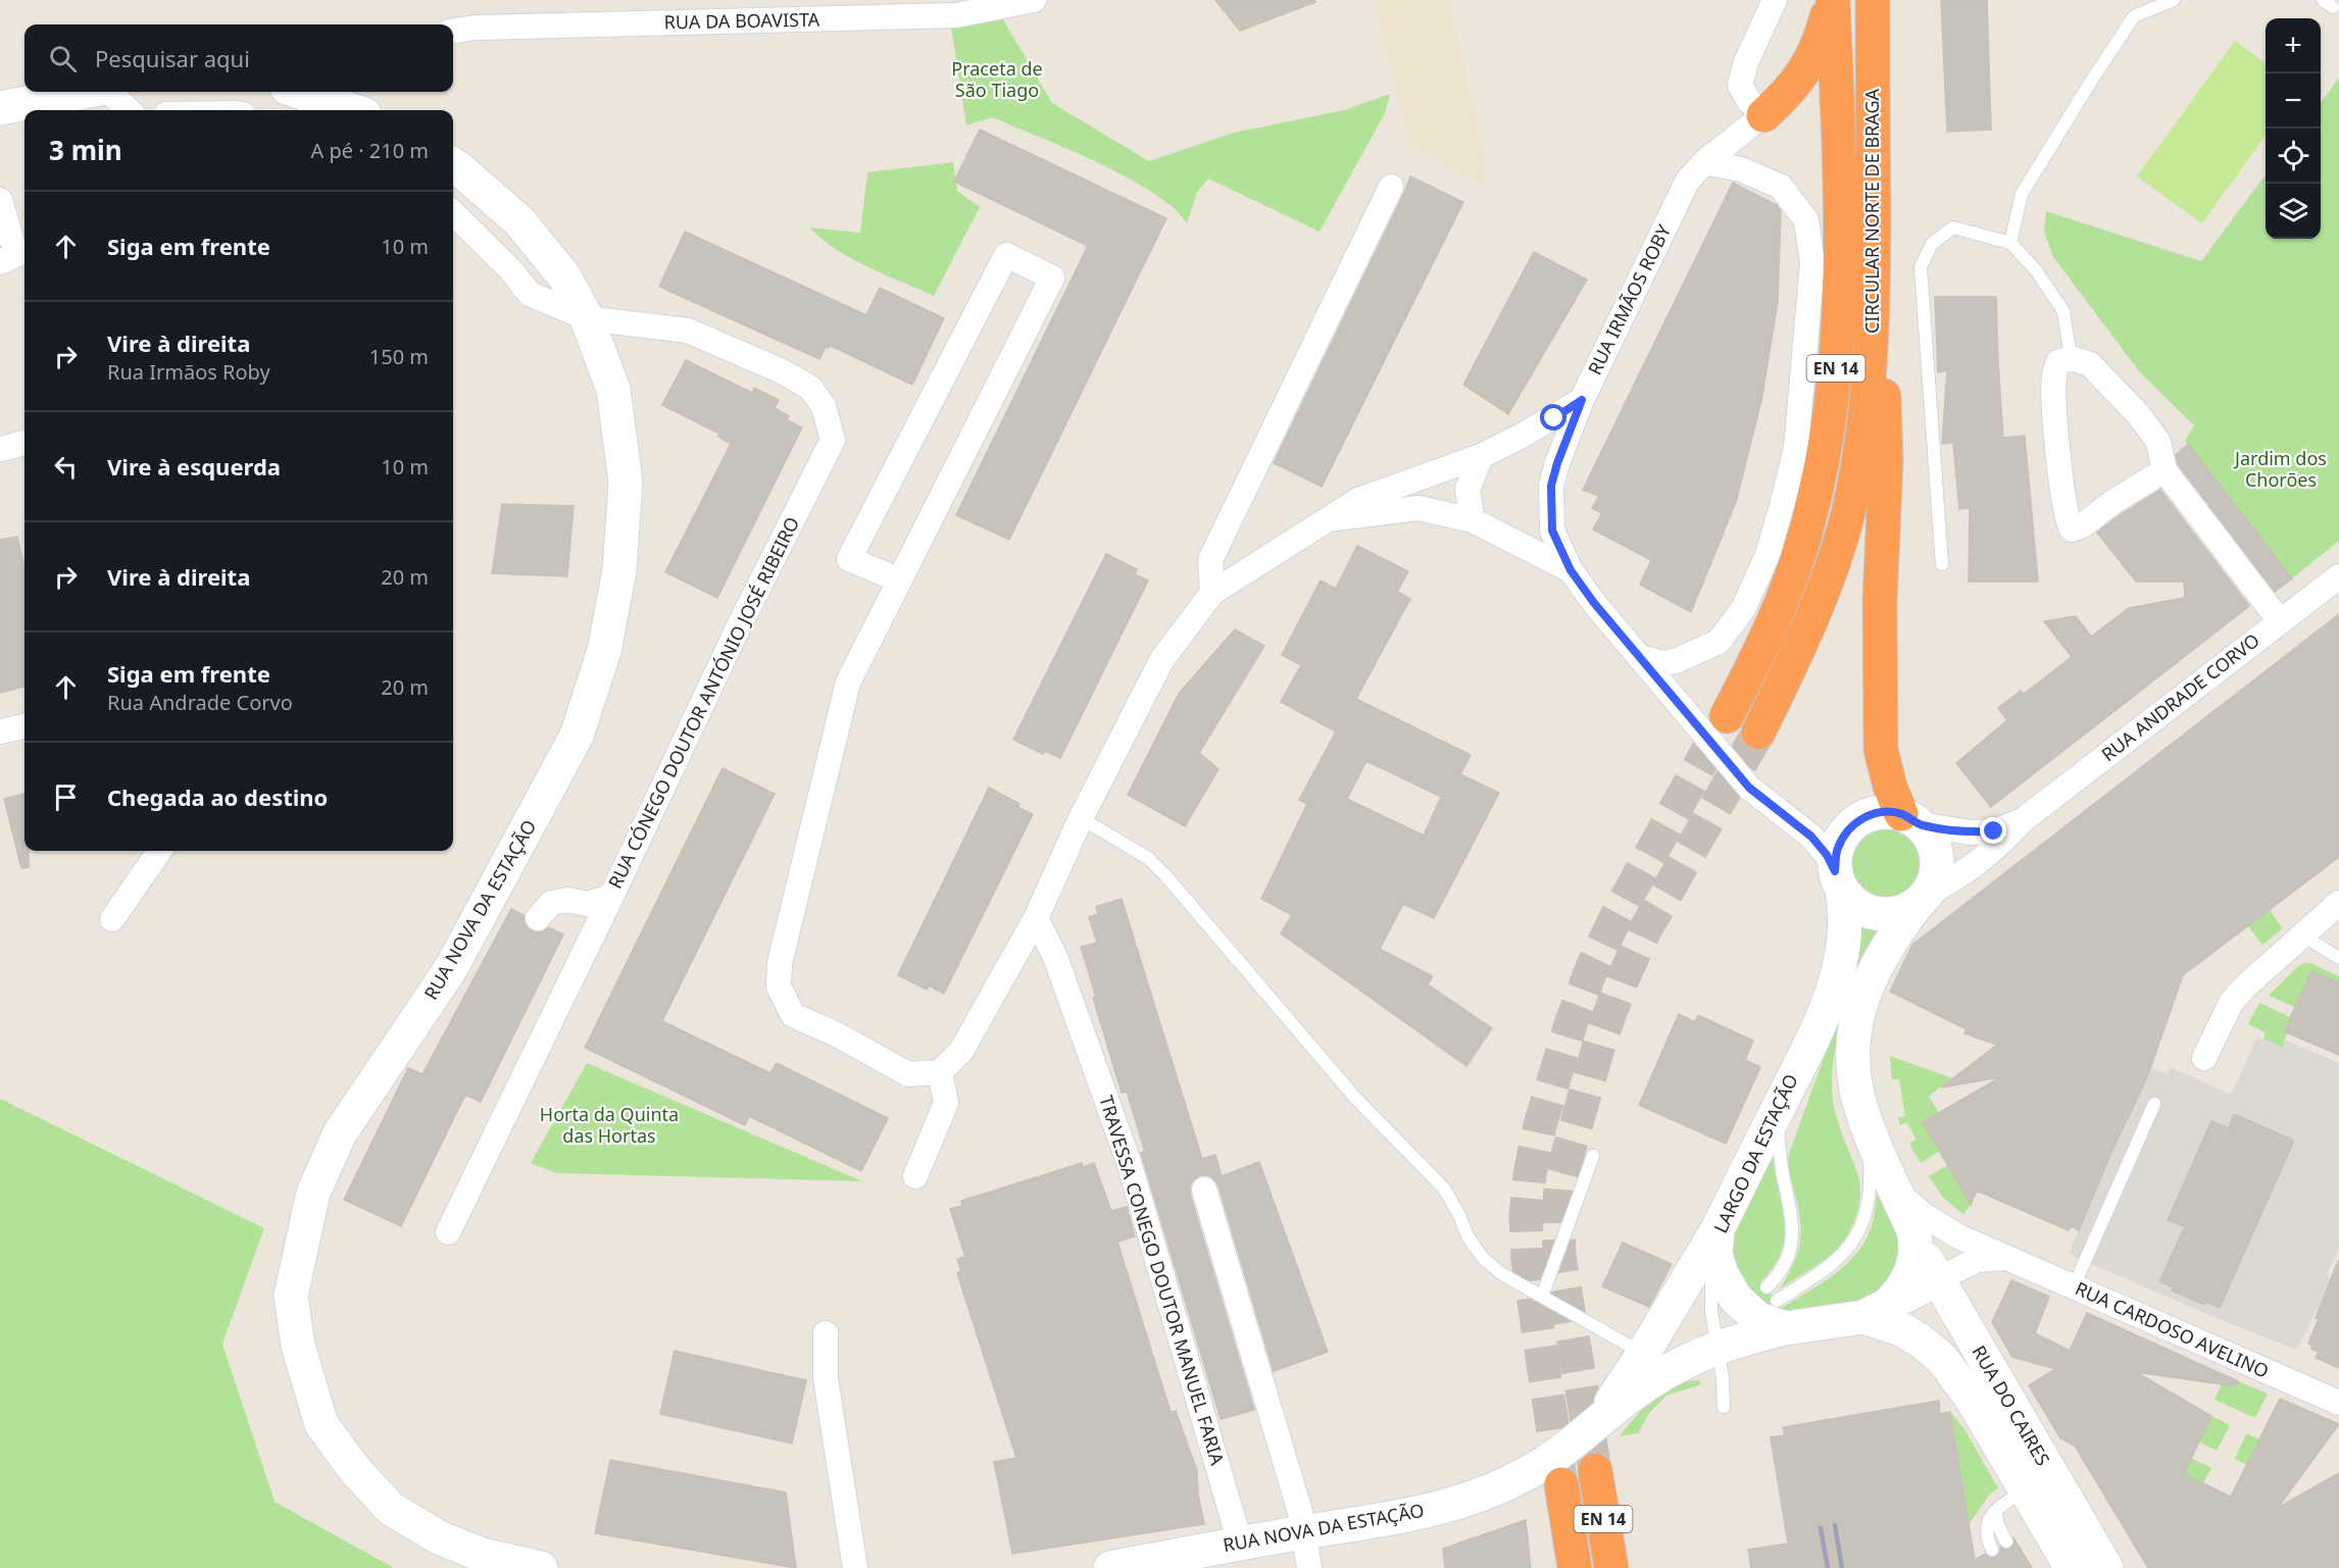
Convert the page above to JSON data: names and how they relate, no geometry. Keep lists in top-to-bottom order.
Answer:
{
  "streets": {
    "highway": ["CIRCULAR NORTE DE BRAGA", "EN 14"],
    "street": [
      "RUA DA BOAVISTA",
      "RUA IRMÃOS ROBY",
      "RUA ANDRADE CORVO",
      "RUA CÓNEGO DOUTOR ANTÓNIO JOSÉ RIBEIRO",
      "RUA NOVA DA ESTAÇÃO",
      "LARGO DA ESTAÇÃO",
      "TRAVESSA CONEGO DOUTOR MANUEL FARIA",
      "RUA CARDOSO AVELINO",
      "RUA DO CAIRES"
    ]
  },
  "crossings": [
    ["RUA IRMÃOS ROBY", "RUA ANDRADE CORVO"],
    ["RUA IRMÃOS ROBY", "LARGO DA ESTAÇÃO"],
    ["RUA ANDRADE CORVO", "LARGO DA ESTAÇÃO"],
    ["RUA CÓNEGO DOUTOR ANTÓNIO JOSÉ RIBEIRO", "RUA NOVA DA ESTAÇÃO"],
    ["RUA NOVA DA ESTAÇÃO", "LARGO DA ESTAÇÃO"],
    ["RUA NOVA DA ESTAÇÃO", "TRAVESSA CONEGO DOUTOR MANUEL FARIA"],
    ["LARGO DA ESTAÇÃO", "RUA CARDOSO AVELINO"],
    ["LARGO DA ESTAÇÃO", "RUA DO CAIRES"],
    ["RUA CARDOSO AVELINO", "RUA DO CAIRES"]
  ],
  "parks": ["Praceta de São Tiago", "Jardim dos Chorões", "Horta da Quinta das Hortas"],
  "page": {
    "map_buttons": ["+", "−"],
    "search": "Pesquisar aqui",
    "heading": ["3 min", "A pé · 210 m"],
    "list": [
      ["Siga em frente", "10 m"],
      ["Vire à direita", "Rua Irmãos Roby", "150 m"],
      ["Vire à esquerda", "10 m"],
      ["Vire à direita", "20 m"],
      ["Siga em frente", "Rua Andrade Corvo", "20 m"],
      "Chegada ao destino"
    ]
  }
}
